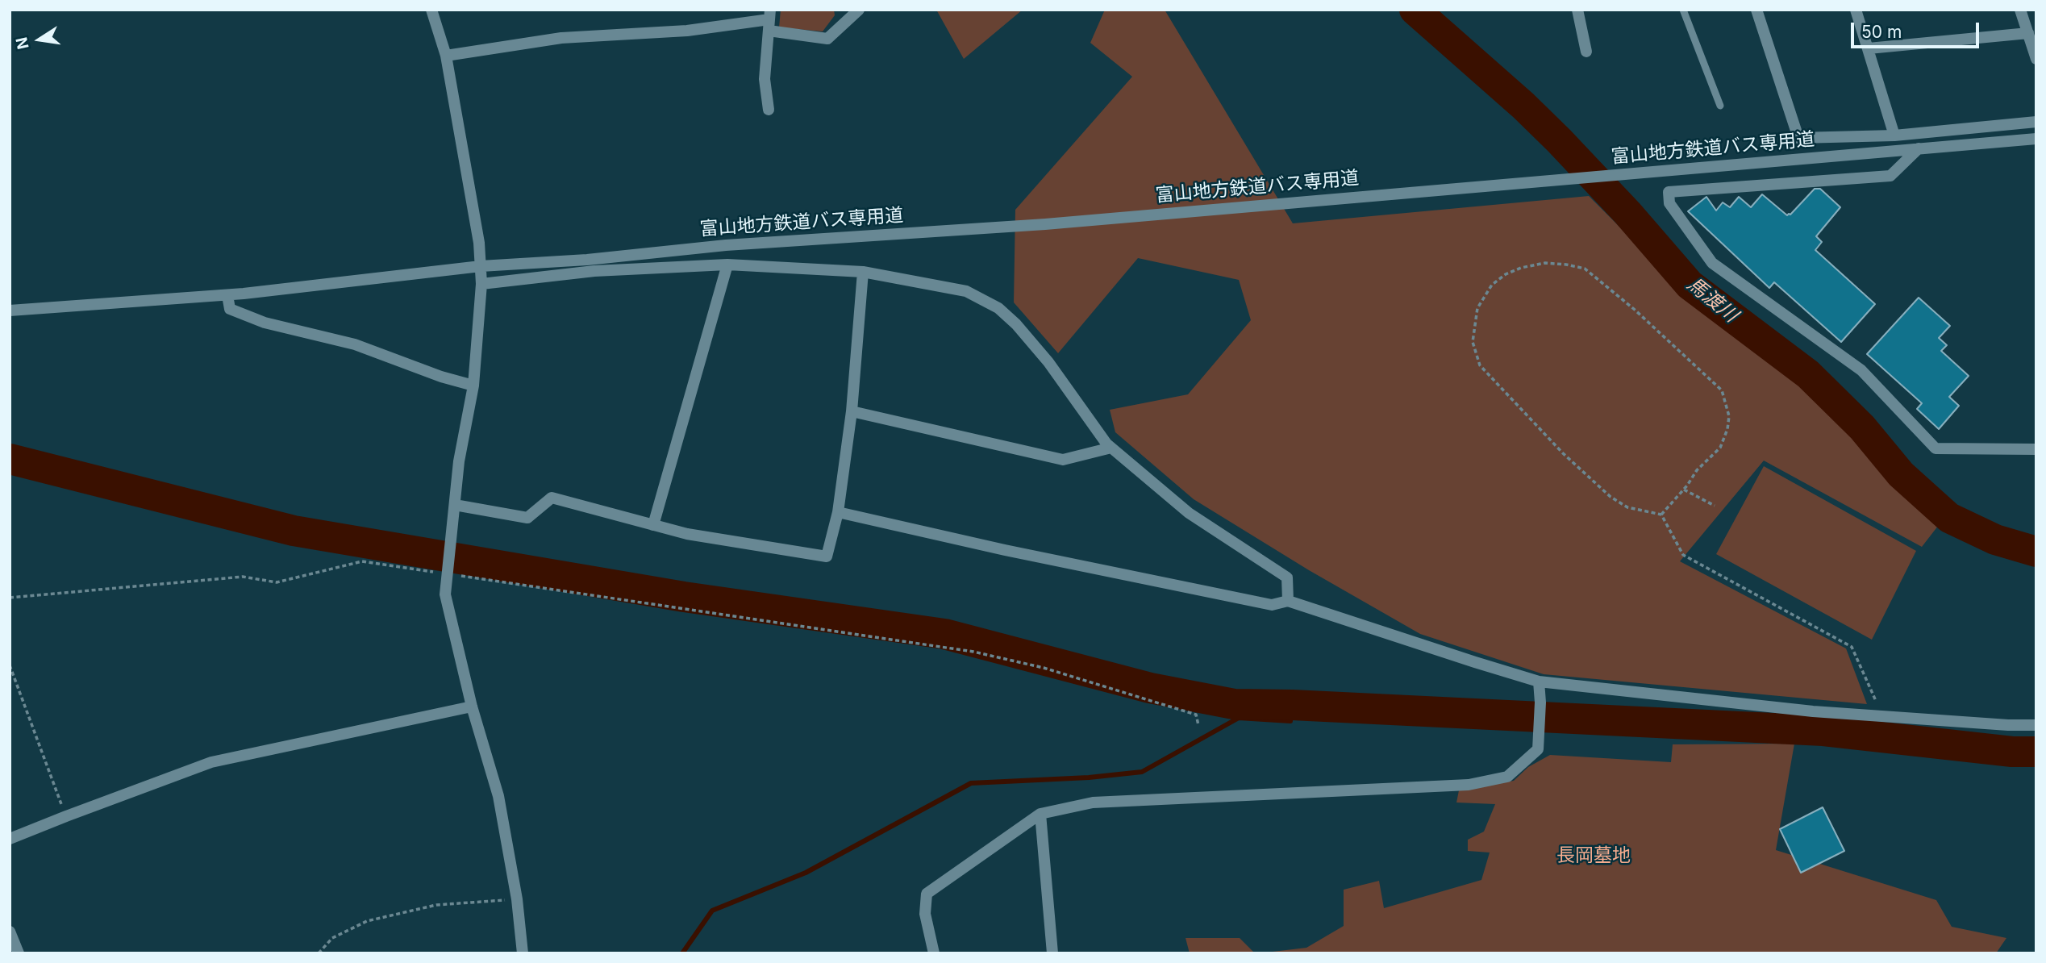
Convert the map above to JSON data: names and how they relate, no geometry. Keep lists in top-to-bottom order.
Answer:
{
  "streets": {
    "street": ["富山地方鉄道バス専用道"]
  },
  "water": ["馬渡川"],
  "parks": ["長岡墓地"],
  "scale_bar": "50 m",
  "north": "left"
}
